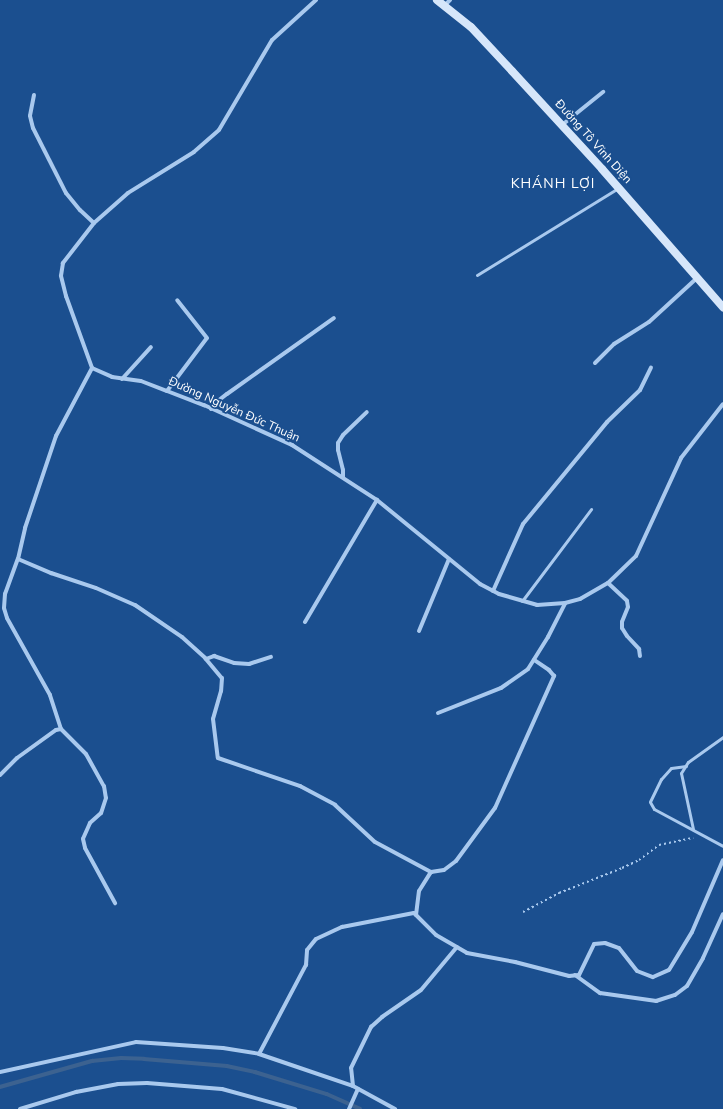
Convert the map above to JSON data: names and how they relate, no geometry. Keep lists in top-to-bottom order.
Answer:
{
  "streets": {
    "main road": ["Đường Tô Vĩnh Diện"],
    "street": ["Đường Nguyễn Đức Thuận"]
  },
  "districts": ["KHÁNH LỢI"]
}
